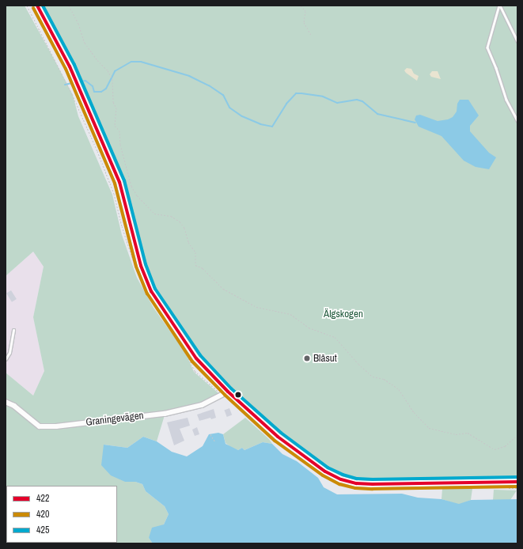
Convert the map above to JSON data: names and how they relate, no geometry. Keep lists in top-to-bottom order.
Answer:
{
  "streets": {
    "street": ["Graningevägen"]
  },
  "parks": ["Älgskogen"],
  "places": ["Blåsut"],
  "lines": ["transit line 422", "transit line 425", "transit line 420"],
  "legend": ["422", "420", "425"]
}
